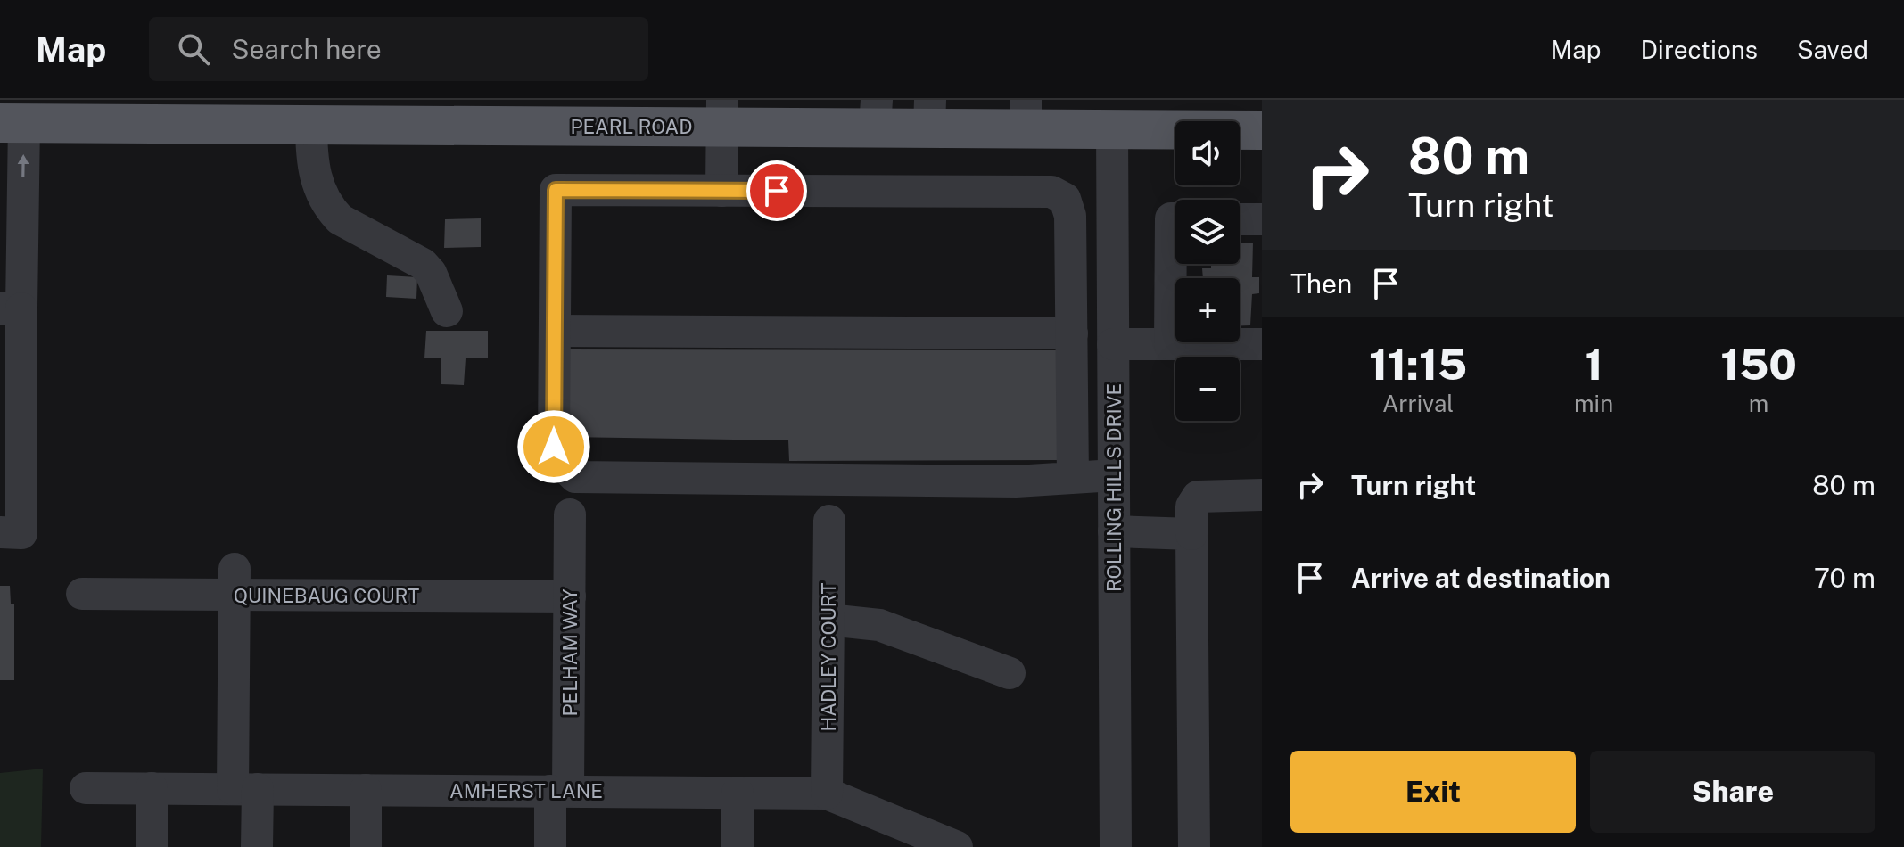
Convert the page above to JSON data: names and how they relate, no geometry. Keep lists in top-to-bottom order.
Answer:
{
  "streets": {
    "main road": ["PEARL ROAD"],
    "street": [
      "ROLLING HILLS DRIVE",
      "QUINEBAUG COURT",
      "PELHAM WAY",
      "HADLEY COURT",
      "AMHERST LANE"
    ]
  },
  "crossings": [
    ["PEARL ROAD", "ROLLING HILLS DRIVE"],
    ["QUINEBAUG COURT", "PELHAM WAY"],
    ["PELHAM WAY", "AMHERST LANE"],
    ["HADLEY COURT", "AMHERST LANE"]
  ],
  "page": {
    "header": "Map",
    "search": "Search here",
    "nav": ["Map", "Directions", "Saved"],
    "turn": ["80 m", "Turn right"],
    "map_buttons": ["+", "−"],
    "then": "Then",
    "eta": [
      "11:15",
      "Arrival",
      "1",
      "min",
      "150",
      "m"
    ],
    "list": [
      {
        "name": "Turn right",
        "value": "80 m"
      },
      {
        "name": "Arrive at destination",
        "value": "70 m"
      }
    ],
    "buttons": ["Exit", "Share"]
  }
}
